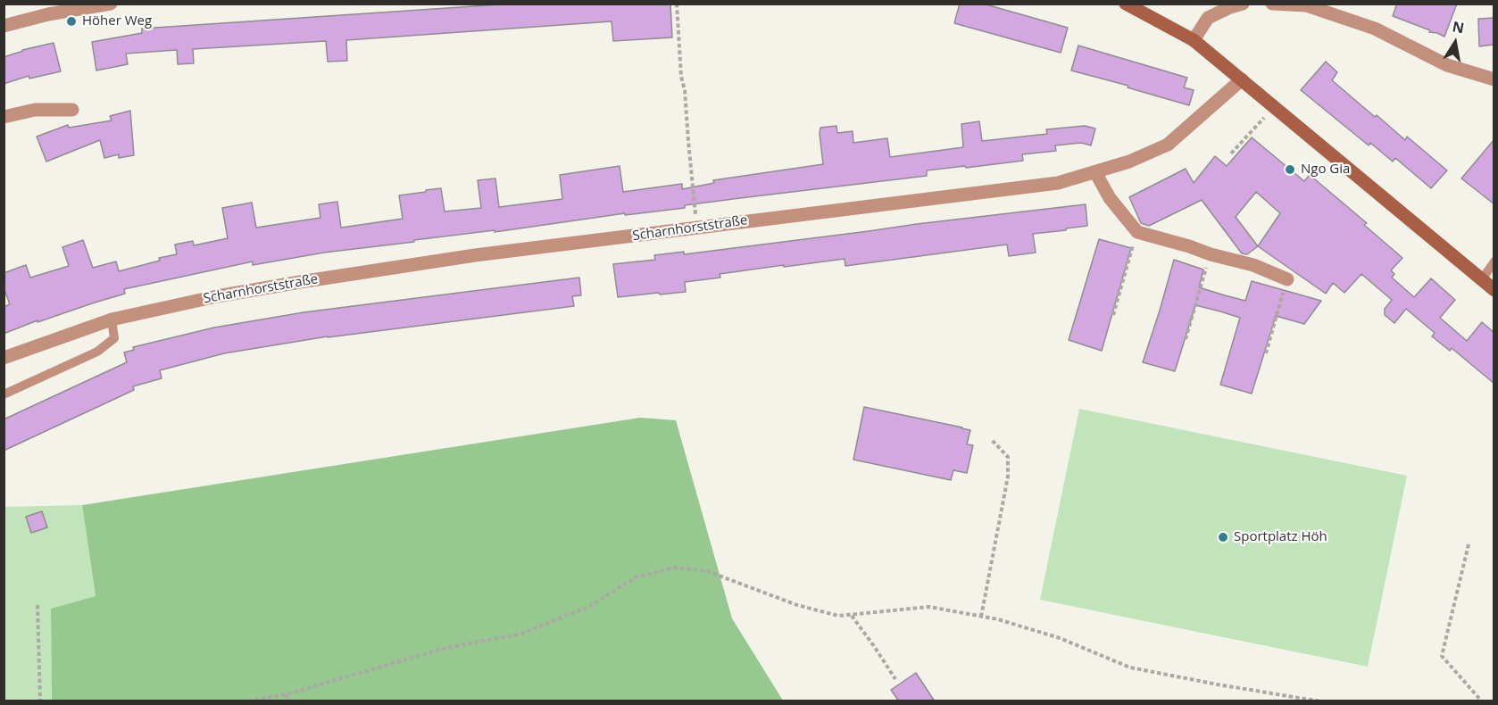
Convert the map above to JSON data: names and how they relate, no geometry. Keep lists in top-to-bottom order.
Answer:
{
  "streets": {
    "street": ["Scharnhorststraße"]
  },
  "places": ["Höher Weg", "Ngo Gia", "Sportplatz Höh"],
  "north": "top"
}
